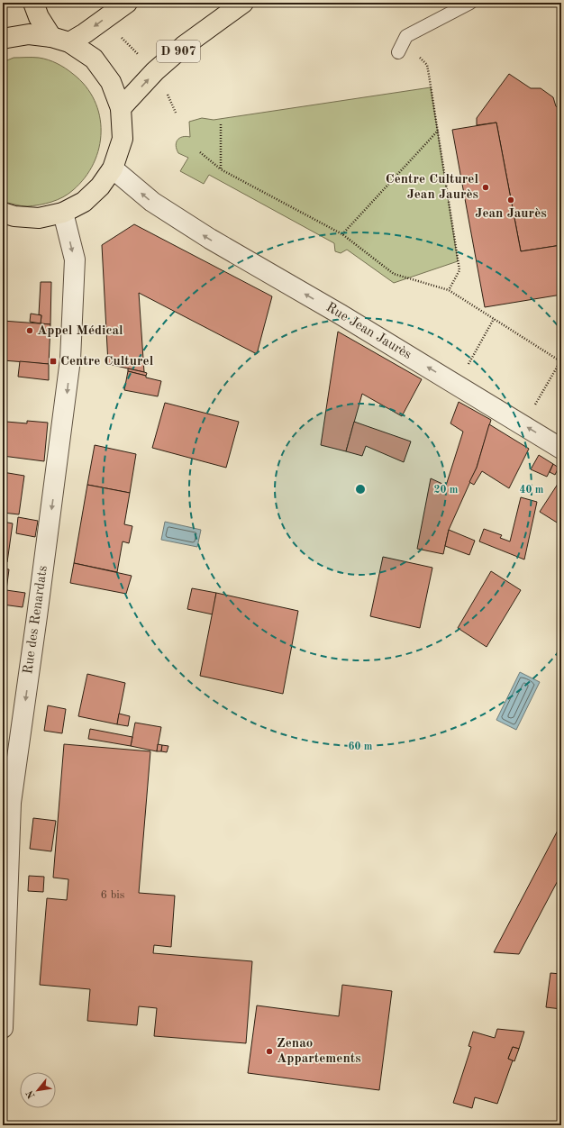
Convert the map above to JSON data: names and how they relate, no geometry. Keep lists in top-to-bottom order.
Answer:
{
  "streets": {
    "main road": ["D 907"],
    "street": ["Rue Jean Jaurès", "Rue des Renardats"]
  },
  "one_way": ["Rue Jean Jaurès", "Rue des Renardats"],
  "places": {
    "other": [
      "Centre Culturel Jean Jaurès",
      "Jean Jaurès",
      "Appel Médical",
      "Zenao Appartements"
    ],
    "transit": ["Centre Culturel"]
  },
  "house_numbers": ["6 bis"],
  "north": "bottom left",
  "rings": ["20 m", "40 m", "60 m"]
}
